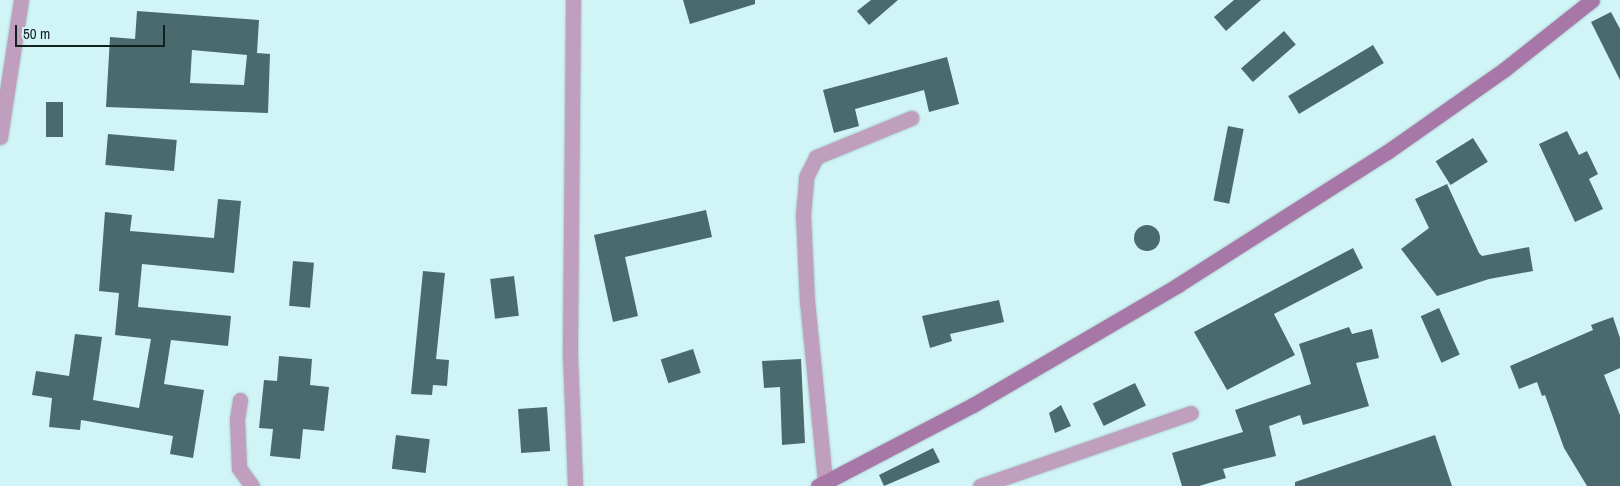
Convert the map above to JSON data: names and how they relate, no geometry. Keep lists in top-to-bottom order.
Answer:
{
  "scale_bar": "50 m"
}
